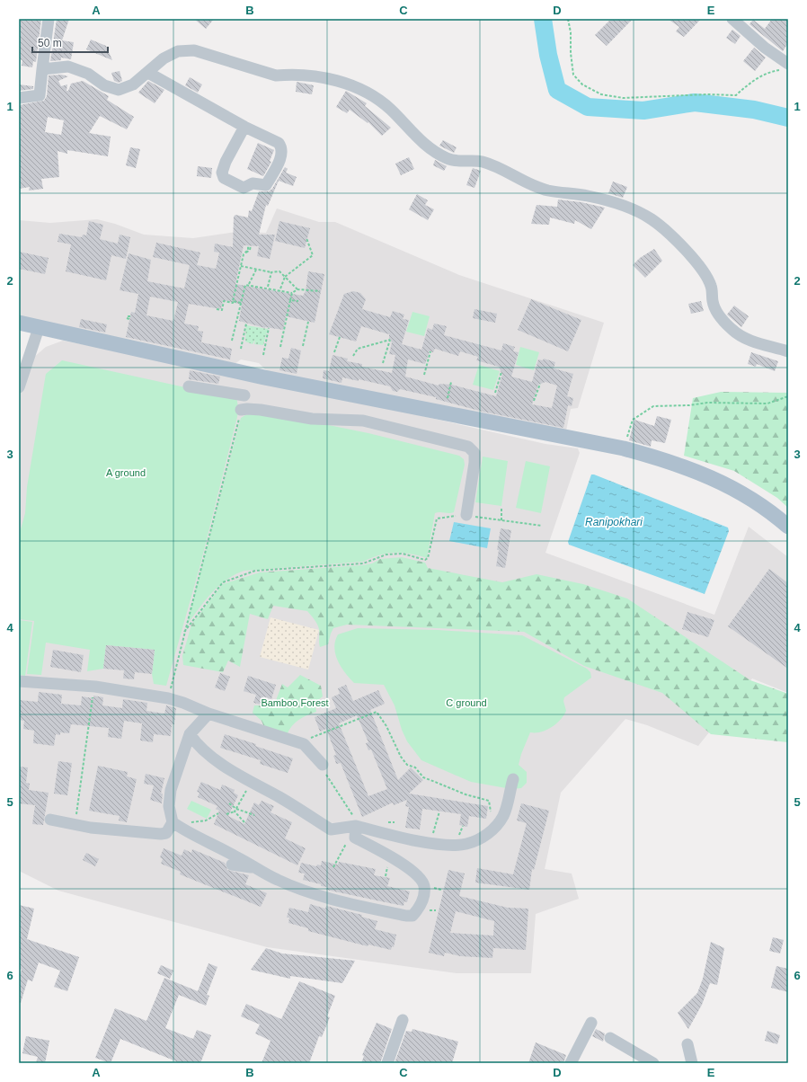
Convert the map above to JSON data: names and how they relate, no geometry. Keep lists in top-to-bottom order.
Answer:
{
  "water": ["Ranipokhari"],
  "parks": ["A ground", "Bamboo Forest", "C ground"],
  "scale_bar": "50 m",
  "grid": {
    "columns": [
      "A",
      "B",
      "C",
      "D",
      "E"
    ],
    "rows": [
      "1",
      "2",
      "3",
      "4",
      "5",
      "6"
    ]
  }
}
